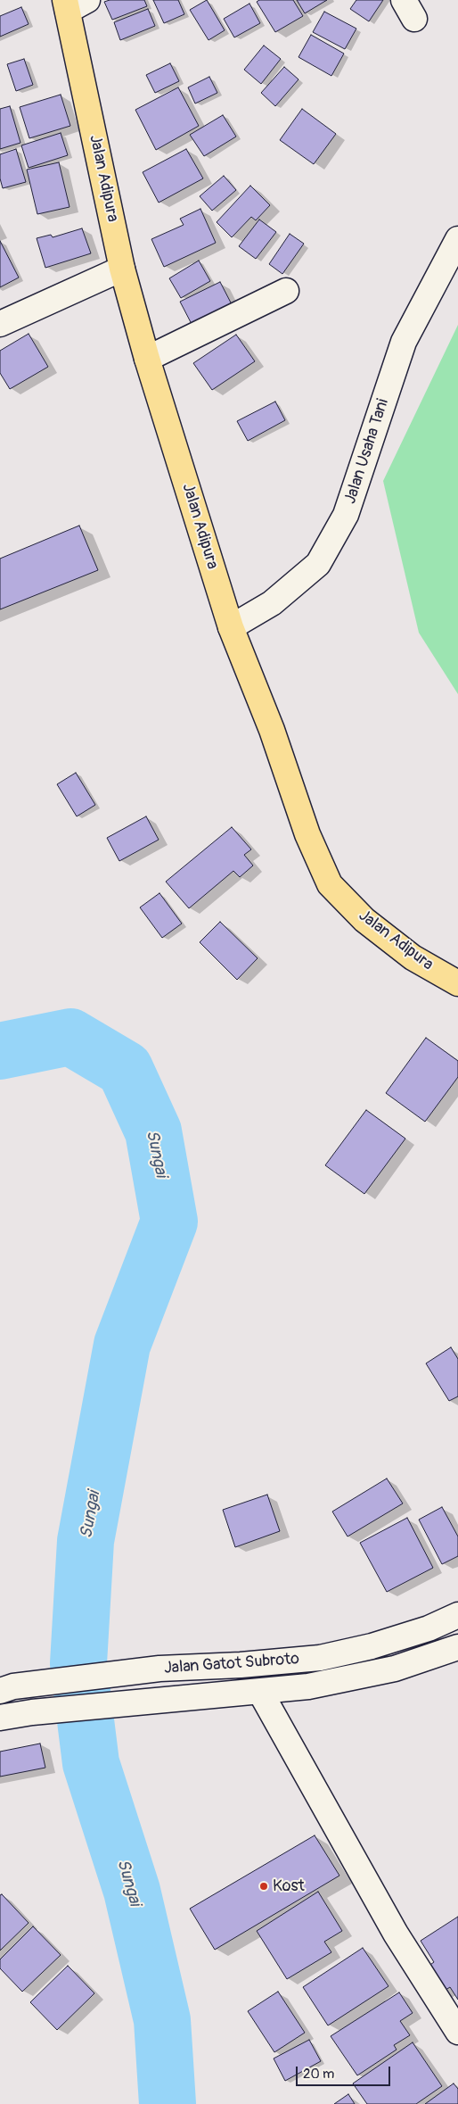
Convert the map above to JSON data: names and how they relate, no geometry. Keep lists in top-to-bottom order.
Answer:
{
  "streets": {
    "highway": ["Jalan Adipura"],
    "street": ["Jalan Usaha Tani", "Jalan Gatot Subroto"]
  },
  "crossings": [
    ["Jalan Adipura", "Jalan Usaha Tani"]
  ],
  "water": ["Sungai"],
  "places": ["Kost"],
  "scale_bar": "20 m"
}
